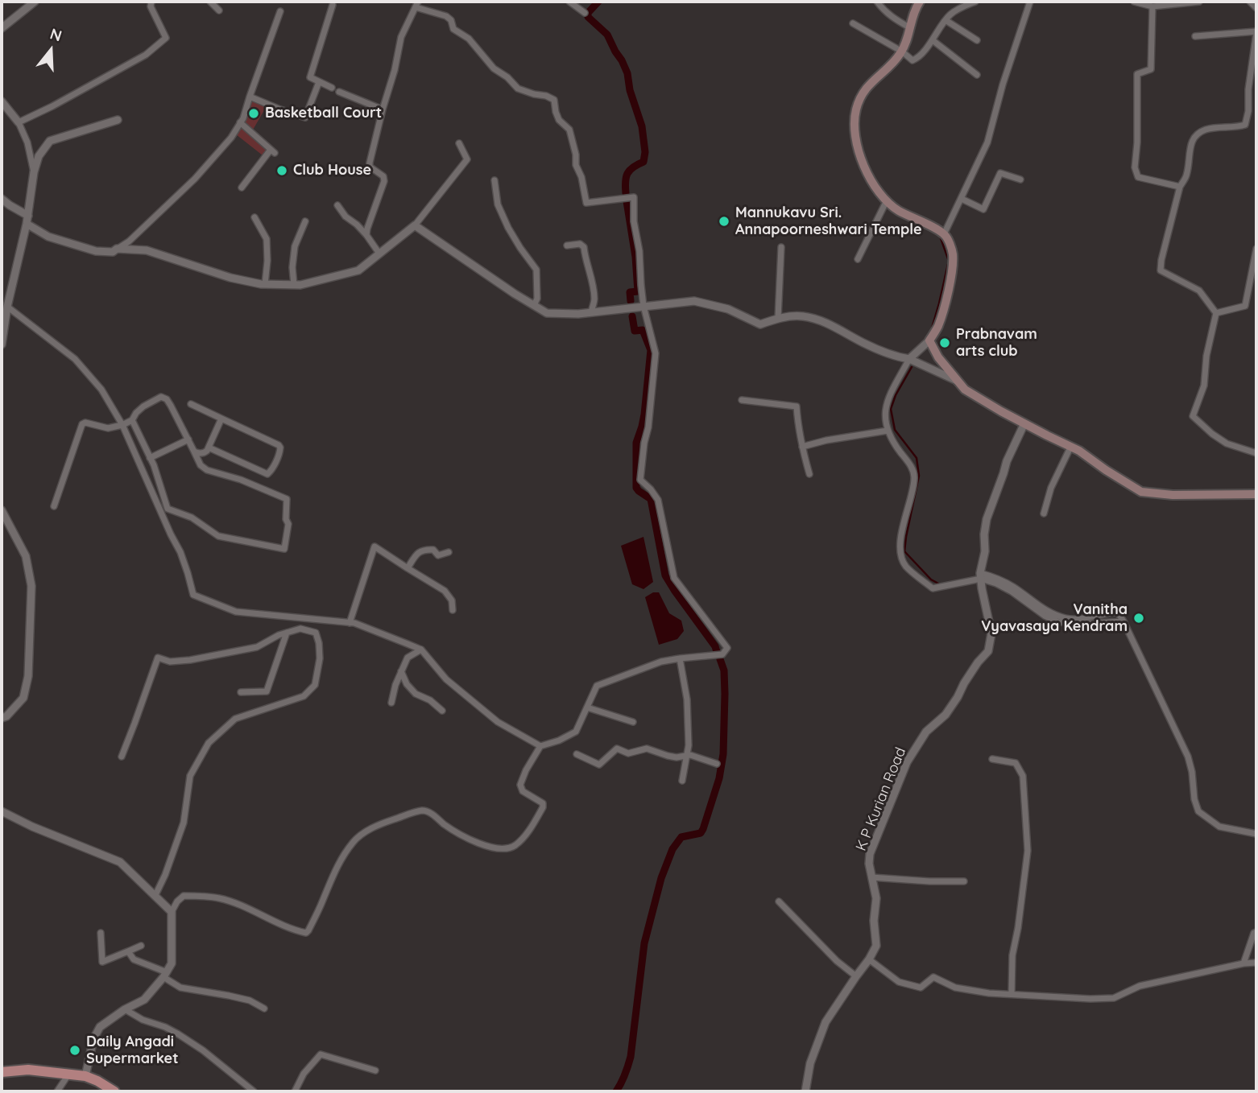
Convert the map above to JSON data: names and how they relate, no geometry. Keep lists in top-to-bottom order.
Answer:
{
  "streets": {
    "street": ["K P Kurian Road"]
  },
  "places": [
    "Basketball Court",
    "Club House",
    "Mannukavu Sri. Annapoorneshwari Temple",
    "Prabnavam arts club",
    "Vanitha Vyavasaya Kendram",
    "Daily Angadi Supermarket"
  ],
  "north": "top"
}
